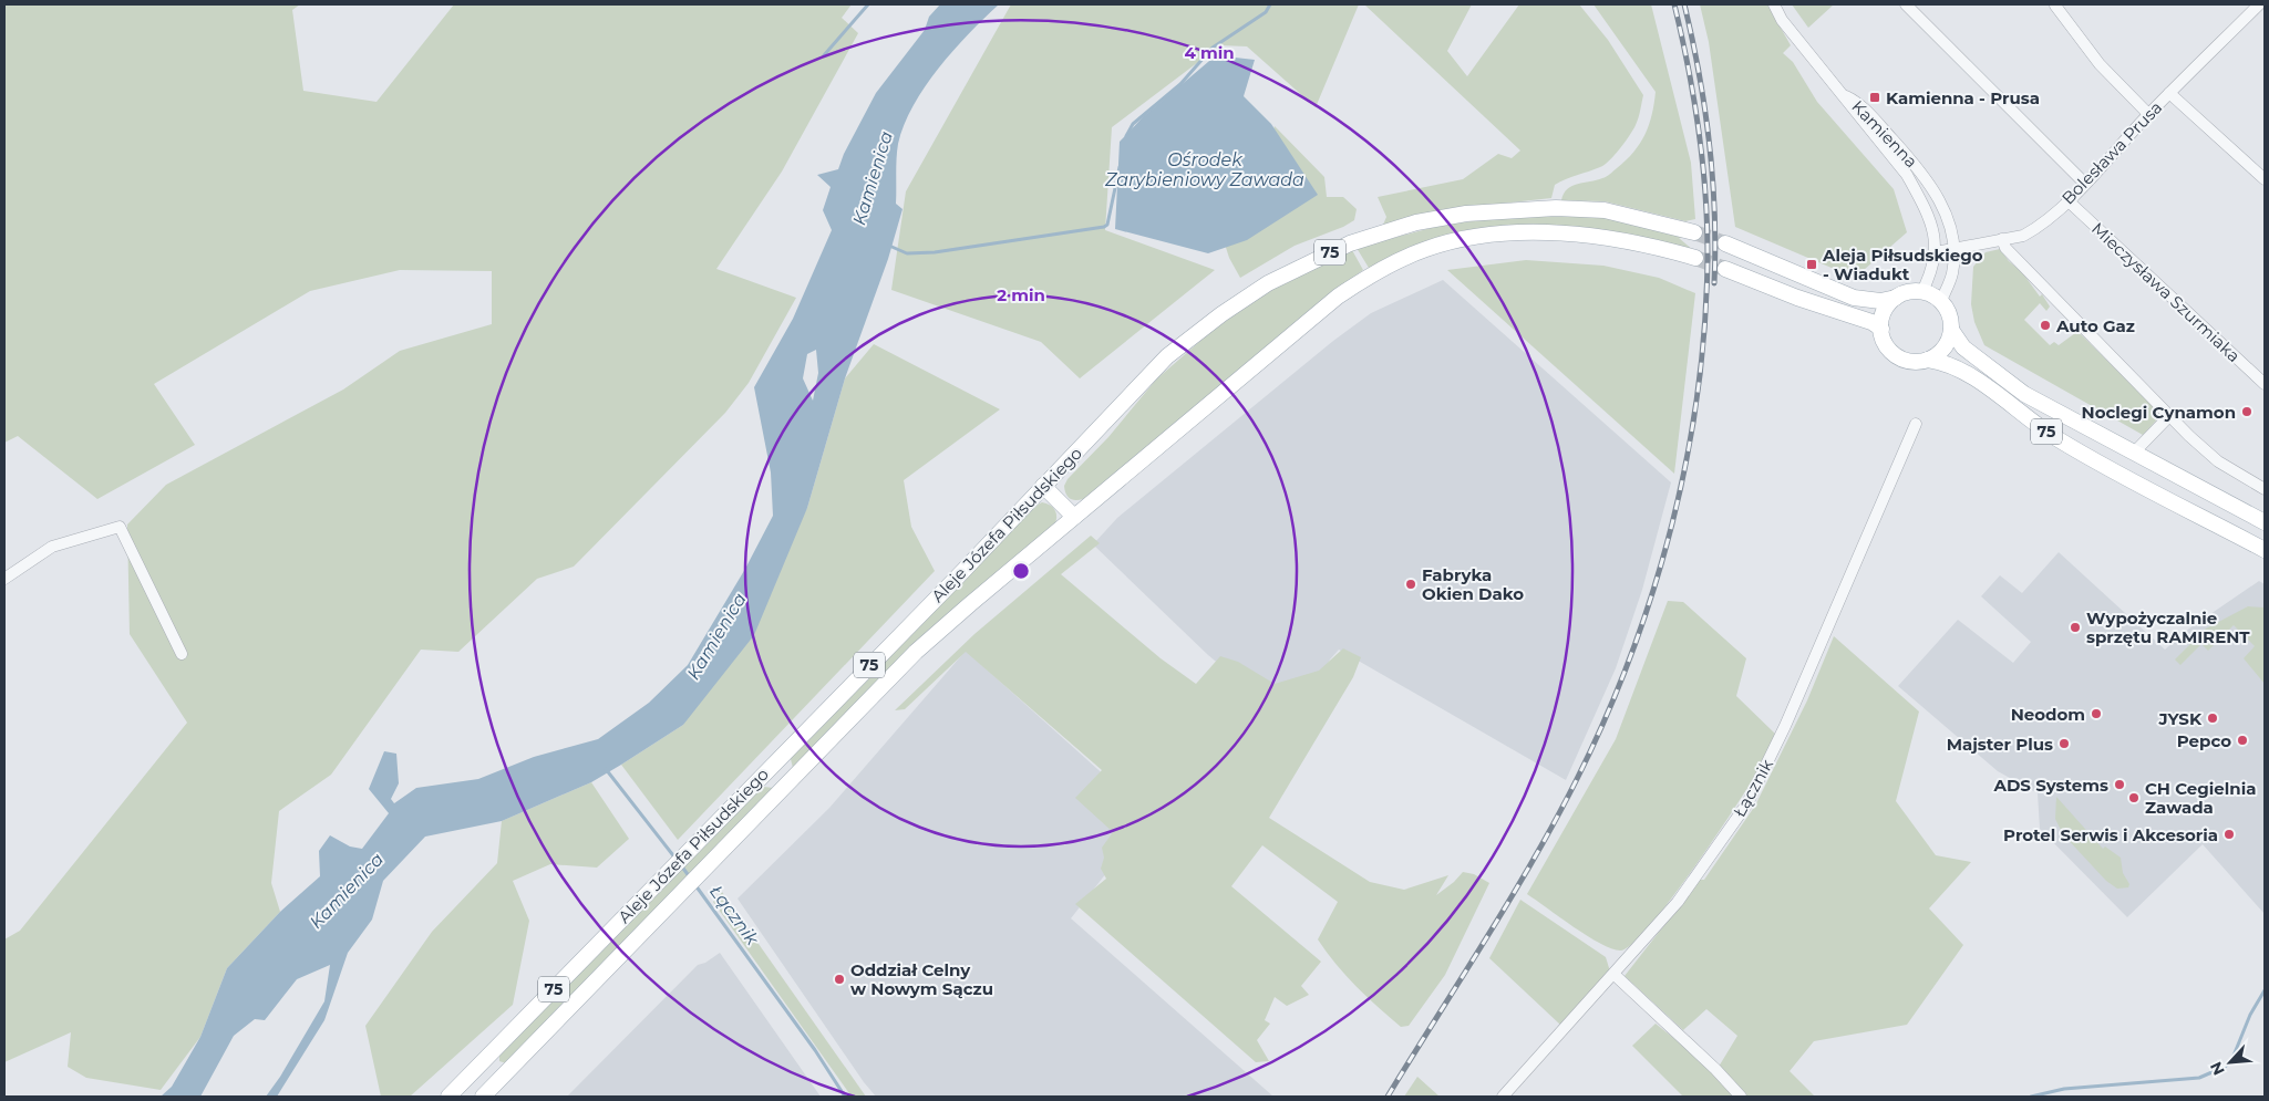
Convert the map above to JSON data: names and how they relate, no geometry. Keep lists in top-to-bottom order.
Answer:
{
  "streets": {
    "main road": ["75", "Aleje Józefa Piłsudskiego"],
    "street": [
      "Kamienna",
      "Bolesława Prusa",
      "Mieczysława Szurmiaka",
      "Łącznik"
    ]
  },
  "crossings": [
    ["Kamienna", "Bolesława Prusa"],
    ["Kamienna", "75"],
    ["Bolesława Prusa", "Mieczysława Szurmiaka"]
  ],
  "water": ["Ośrodek Zarybieniowy Zawada", "Kamienica", "Łącznik"],
  "places": {
    "transit": ["Kamienna - Prusa", "Aleja Piłsudskiego - Wiadukt"],
    "other": [
      "Auto Gaz",
      "Noclegi Cynamon",
      "Fabryka Okien Dako",
      "Wypożyczalnie sprzętu RAMIRENT",
      "Neodom",
      "JYSK",
      "Pepco",
      "Majster Plus",
      "ADS Systems",
      "CH Cegielnia Zawada",
      "Protel Serwis i Akcesoria",
      "Oddział Celny w Nowym Sączu"
    ]
  },
  "north": "bottom left",
  "rings": ["4 min", "2 min"]
}
